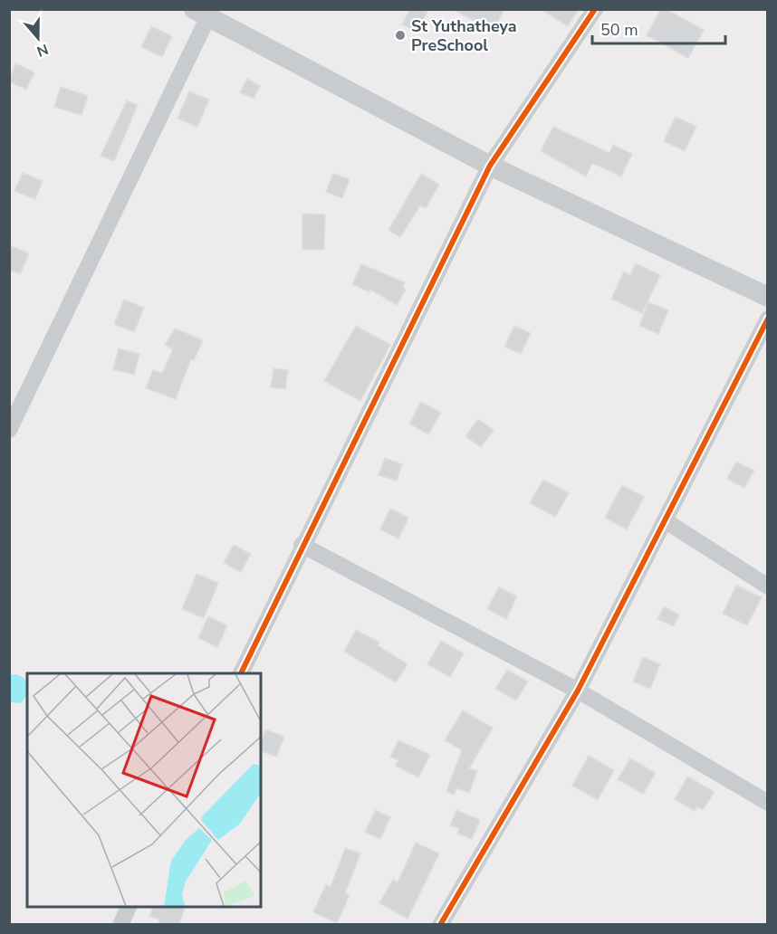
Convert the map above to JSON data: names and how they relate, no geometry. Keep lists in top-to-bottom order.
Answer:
{
  "places": ["St Yuthatheya PreSchool"],
  "scale_bar": "50 m",
  "north": "bottom"
}
